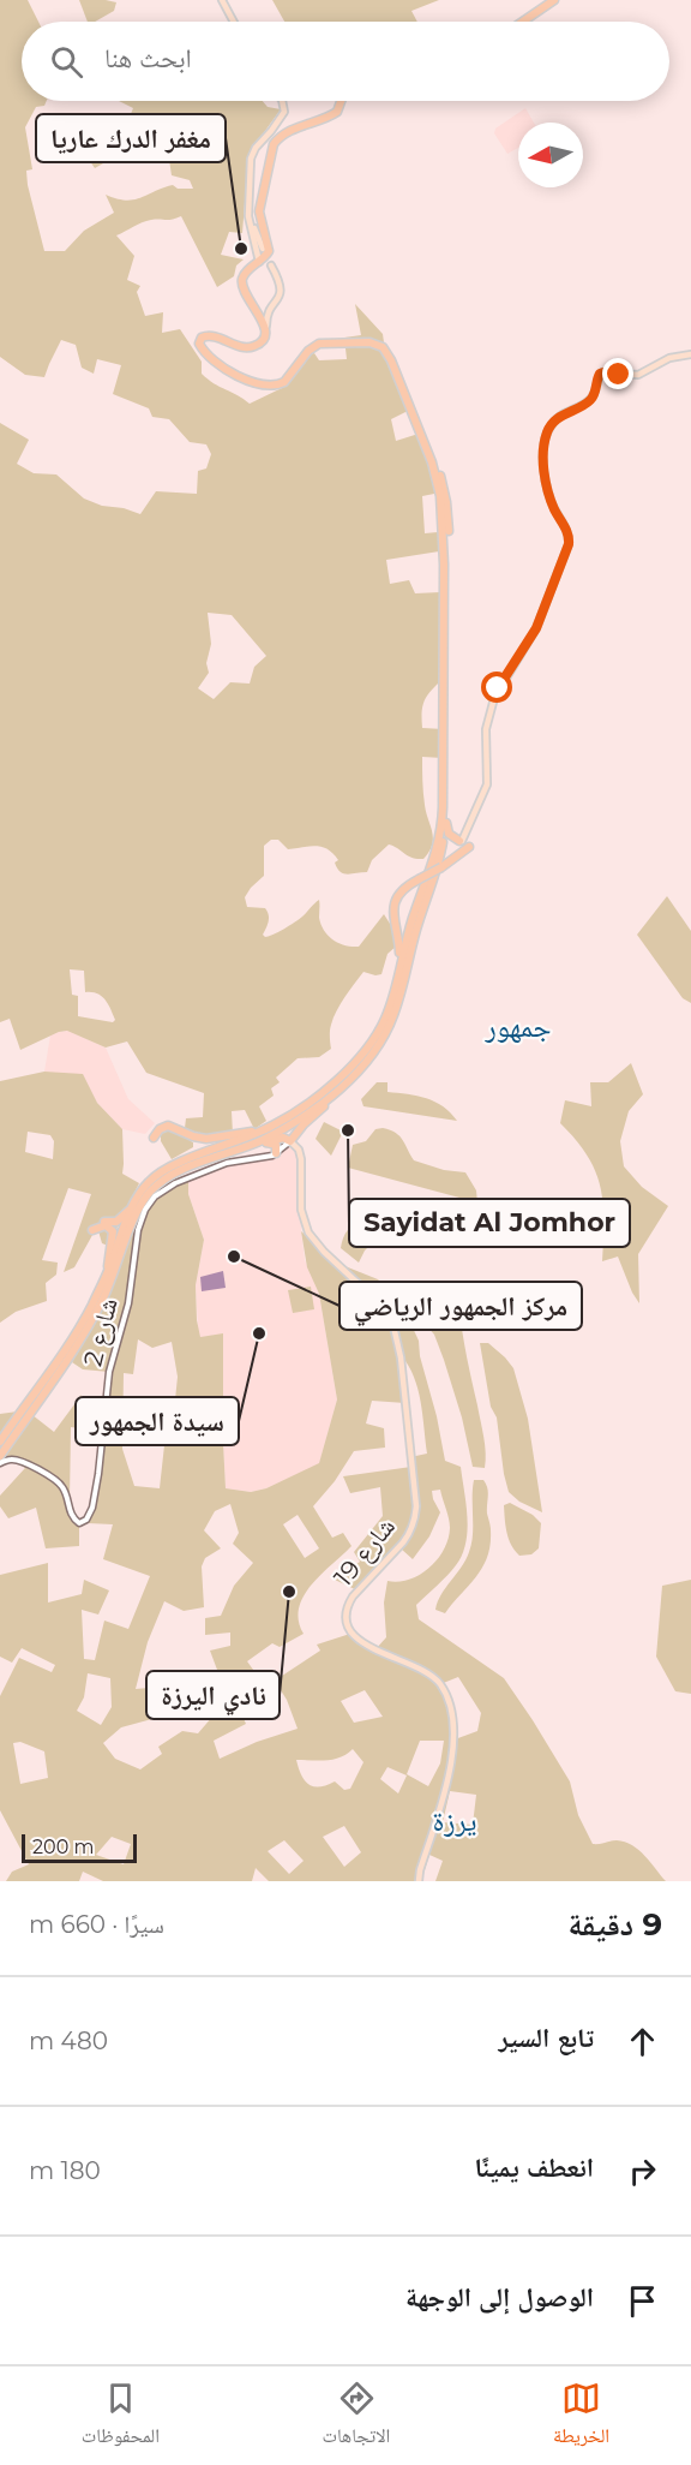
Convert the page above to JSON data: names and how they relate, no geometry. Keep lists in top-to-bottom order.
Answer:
{
  "streets": {
    "main road": ["شارع 19"],
    "street": ["شارع 2"]
  },
  "districts": ["جمهور", "يرزة"],
  "places": [
    "مغفر الدرك عاريا",
    "Sayidat Al Jomhor",
    "مركز الجمهور الرياضي",
    "سيدة الجمهور",
    "نادي اليرزة"
  ],
  "scale_bar": "200 m",
  "north": "left",
  "page": {
    "search": "ابحث هنا",
    "scale": "200 m",
    "heading": ["9 دقيقة", "سيرًا · 660 m"],
    "list": [
      ["تابع السير", "480 m"],
      ["انعطف يمينًا", "180 m"],
      "الوصول إلى الوجهة"
    ],
    "nav": ["الخريطة", "الاتجاهات", "المحفوظات"]
  }
}
